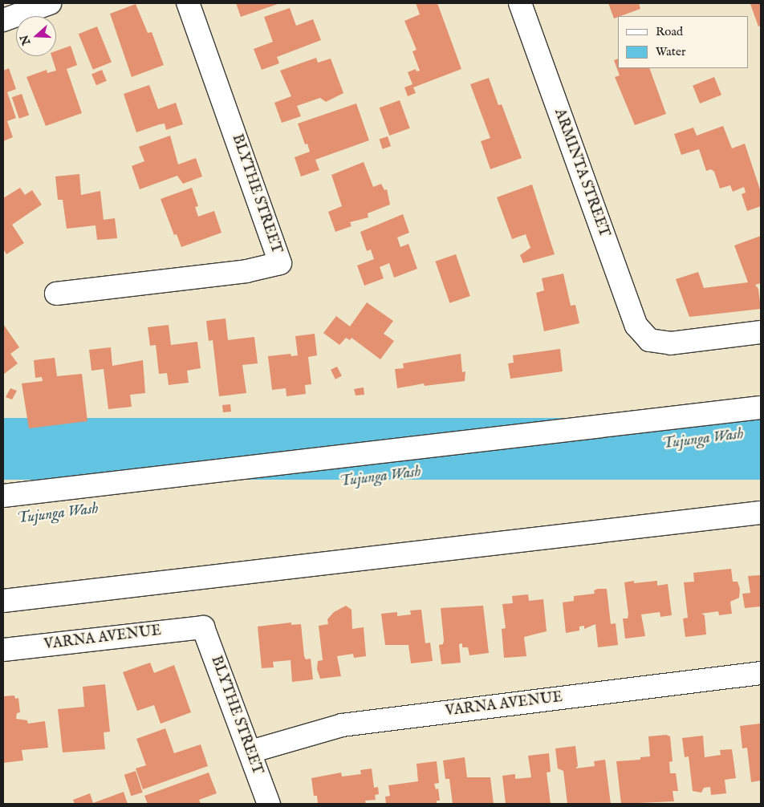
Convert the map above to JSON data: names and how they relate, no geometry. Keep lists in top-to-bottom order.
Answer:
{
  "streets": {
    "street": ["ARMINTA STREET", "BLYTHE STREET", "VARNA AVENUE"]
  },
  "crossings": [
    ["BLYTHE STREET", "VARNA AVENUE"]
  ],
  "water": ["Tujunga Wash"],
  "legend": ["Road", "Water"],
  "north": "left"
}
